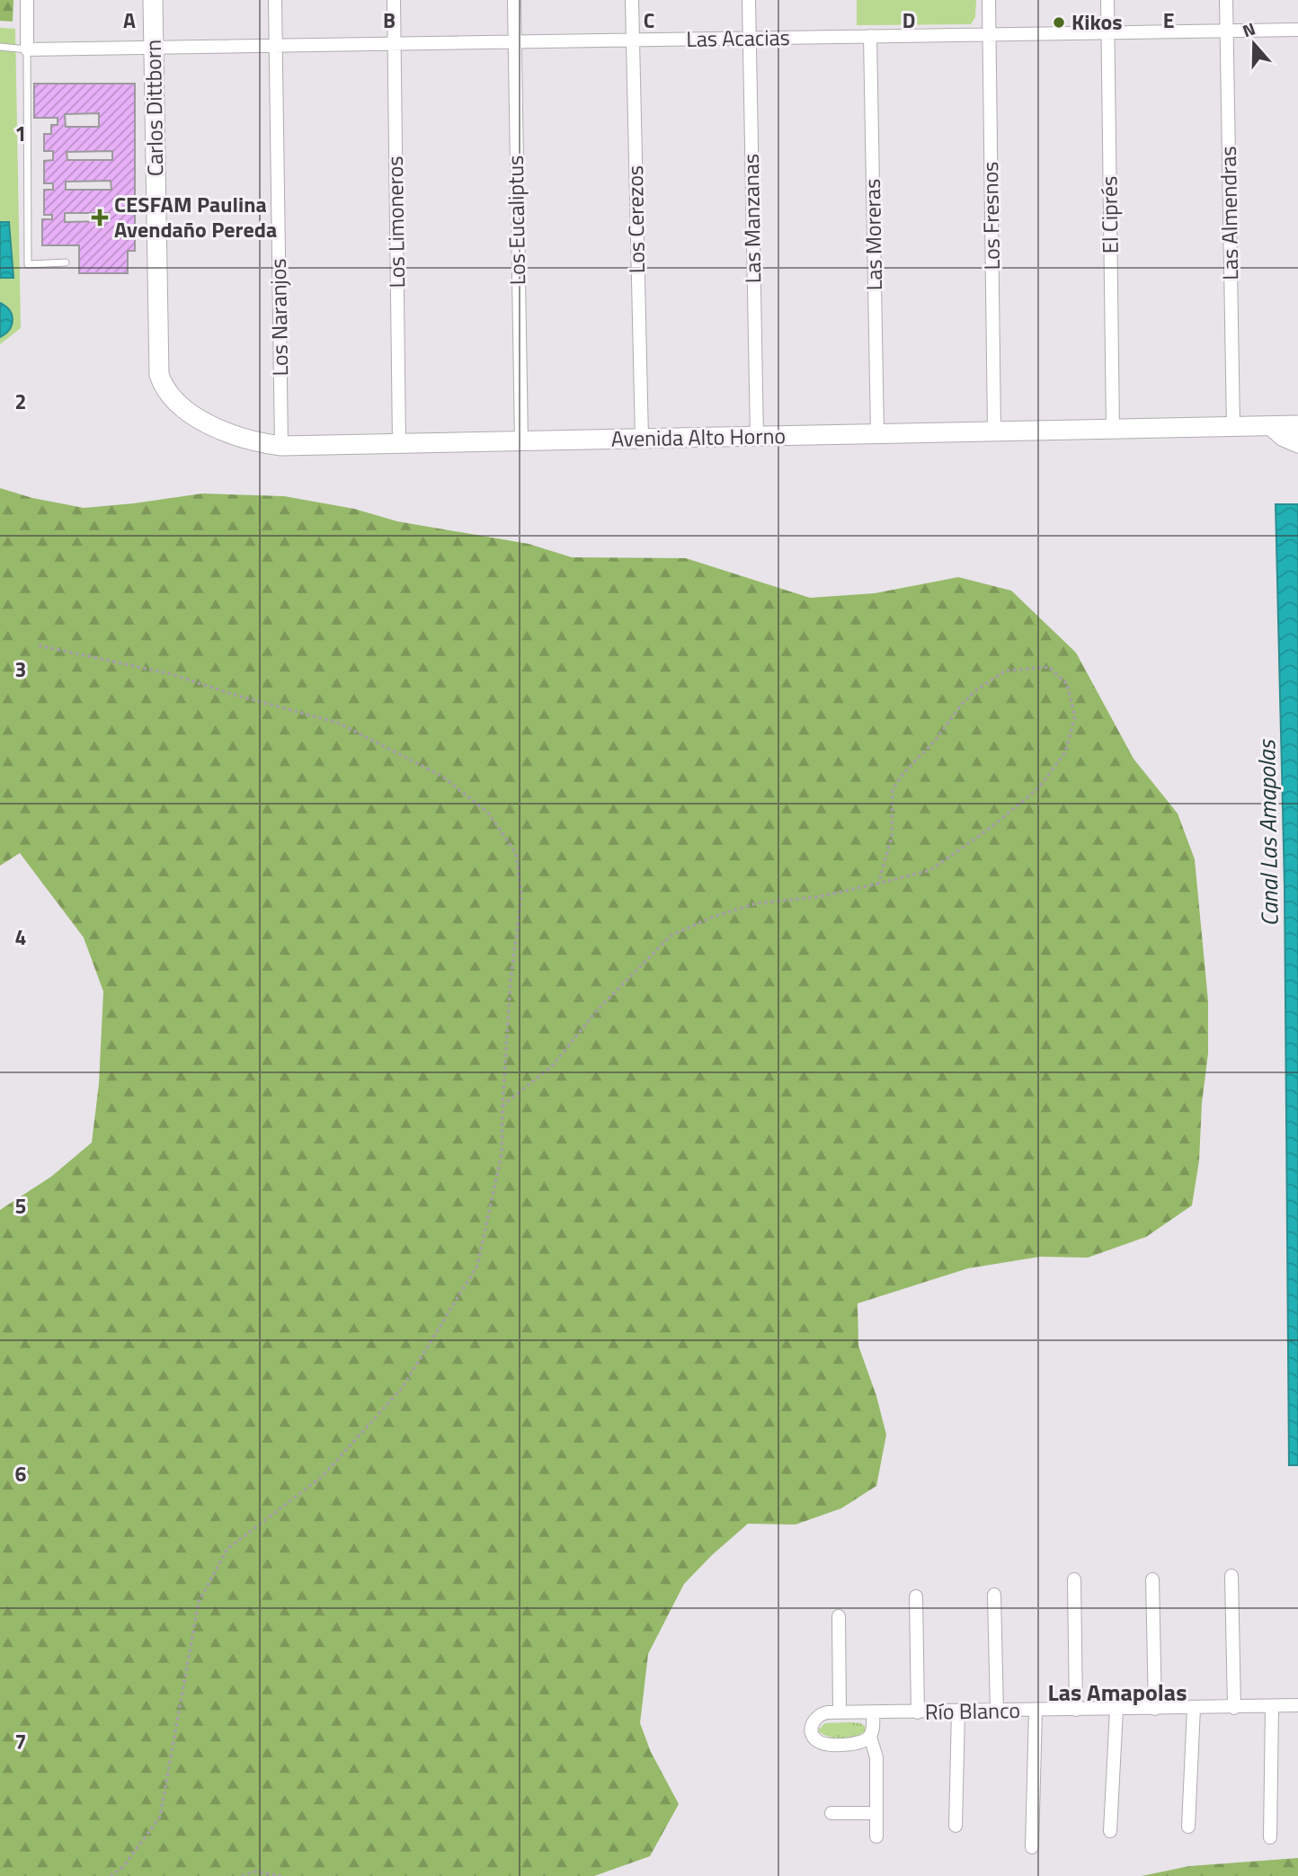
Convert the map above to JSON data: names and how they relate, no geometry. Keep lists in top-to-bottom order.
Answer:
{
  "streets": {
    "street": [
      "Las Acacias",
      "Carlos Dittborn",
      "Las Almendras",
      "El Ciprés",
      "Los Fresnos",
      "Las Manzanas",
      "Los Cerezos",
      "Los Eucaliptus",
      "Los Limoneros",
      "Las Moreras",
      "Los Naranjos",
      "Avenida Alto Horno",
      "Río Blanco"
    ]
  },
  "crossings": [
    ["Las Acacias", "Carlos Dittborn"],
    ["Las Acacias", "Las Almendras"],
    ["Las Acacias", "El Ciprés"],
    ["Las Acacias", "Los Fresnos"],
    ["Las Acacias", "Las Manzanas"],
    ["Las Acacias", "Los Cerezos"],
    ["Las Acacias", "Los Eucaliptus"],
    ["Las Acacias", "Los Limoneros"],
    ["Las Acacias", "Las Moreras"],
    ["Las Acacias", "Los Naranjos"],
    ["Carlos Dittborn", "Avenida Alto Horno"],
    ["Las Almendras", "Avenida Alto Horno"],
    ["El Ciprés", "Avenida Alto Horno"],
    ["Los Fresnos", "Avenida Alto Horno"],
    ["Las Manzanas", "Avenida Alto Horno"],
    ["Los Cerezos", "Avenida Alto Horno"],
    ["Los Eucaliptus", "Avenida Alto Horno"],
    ["Los Limoneros", "Avenida Alto Horno"],
    ["Las Moreras", "Avenida Alto Horno"],
    ["Los Naranjos", "Avenida Alto Horno"]
  ],
  "districts": ["Las Amapolas"],
  "water": ["Canal Las Amapolas"],
  "places": {
    "other": ["Kikos"],
    "health": ["CESFAM Paulina Avendaño Pereda"]
  },
  "north": "top",
  "grid": {
    "columns": [
      "A",
      "B",
      "C",
      "D",
      "E"
    ],
    "rows": [
      "1",
      "2",
      "3",
      "4",
      "5",
      "6",
      "7"
    ]
  }
}
